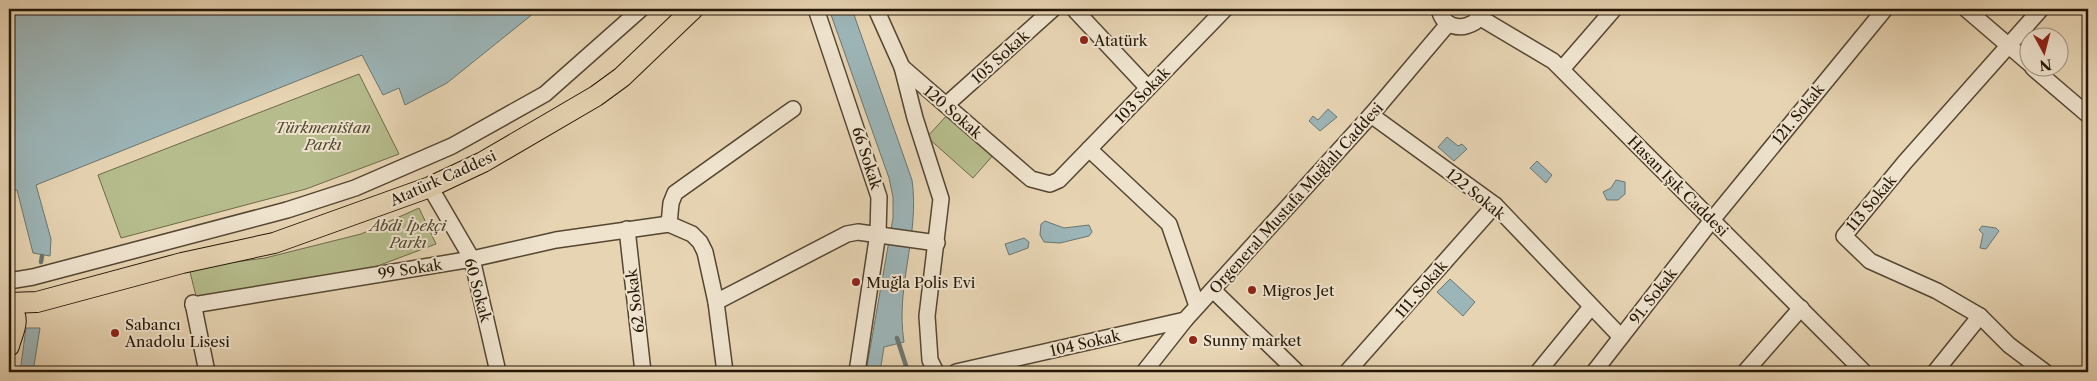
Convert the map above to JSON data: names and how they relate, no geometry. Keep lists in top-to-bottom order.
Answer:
{
  "streets": {
    "main road": ["Atatürk Caddesi"],
    "street": [
      "105 Sokak",
      "103 Sokak",
      "120 Sokak",
      "121. Sokak",
      "66 Sokak",
      "Hasan Işık Caddesi",
      "122 Sokak",
      "Orgeneral Mustafa Muğlalı Caddesi",
      "113 Sokak",
      "99 Sokak",
      "111. Sokak",
      "60 Sokak",
      "91. Sokak",
      "62 Sokak",
      "104 Sokak"
    ]
  },
  "crossings": [
    ["105 Sokak", "120 Sokak"],
    ["103 Sokak", "120 Sokak"],
    ["121. Sokak", "Hasan Işık Caddesi"],
    ["121. Sokak", "91. Sokak"],
    ["Atatürk Caddesi", "60 Sokak"],
    ["Hasan Işık Caddesi", "91. Sokak"],
    ["122 Sokak", "Orgeneral Mustafa Muğlalı Caddesi"],
    ["122 Sokak", "111. Sokak"],
    ["122 Sokak", "91. Sokak"],
    ["Orgeneral Mustafa Muğlalı Caddesi", "104 Sokak"],
    ["99 Sokak", "60 Sokak"],
    ["99 Sokak", "62 Sokak"]
  ],
  "parks": ["Türkmenistan Parkı", "Abdi İpekçi Parkı"],
  "places": [
    "Atatürk",
    "Muğla Polis Evi",
    "Migros Jet",
    "Sabancı Anadolu Lisesi",
    "Sunny market"
  ],
  "north": "bottom"
}
